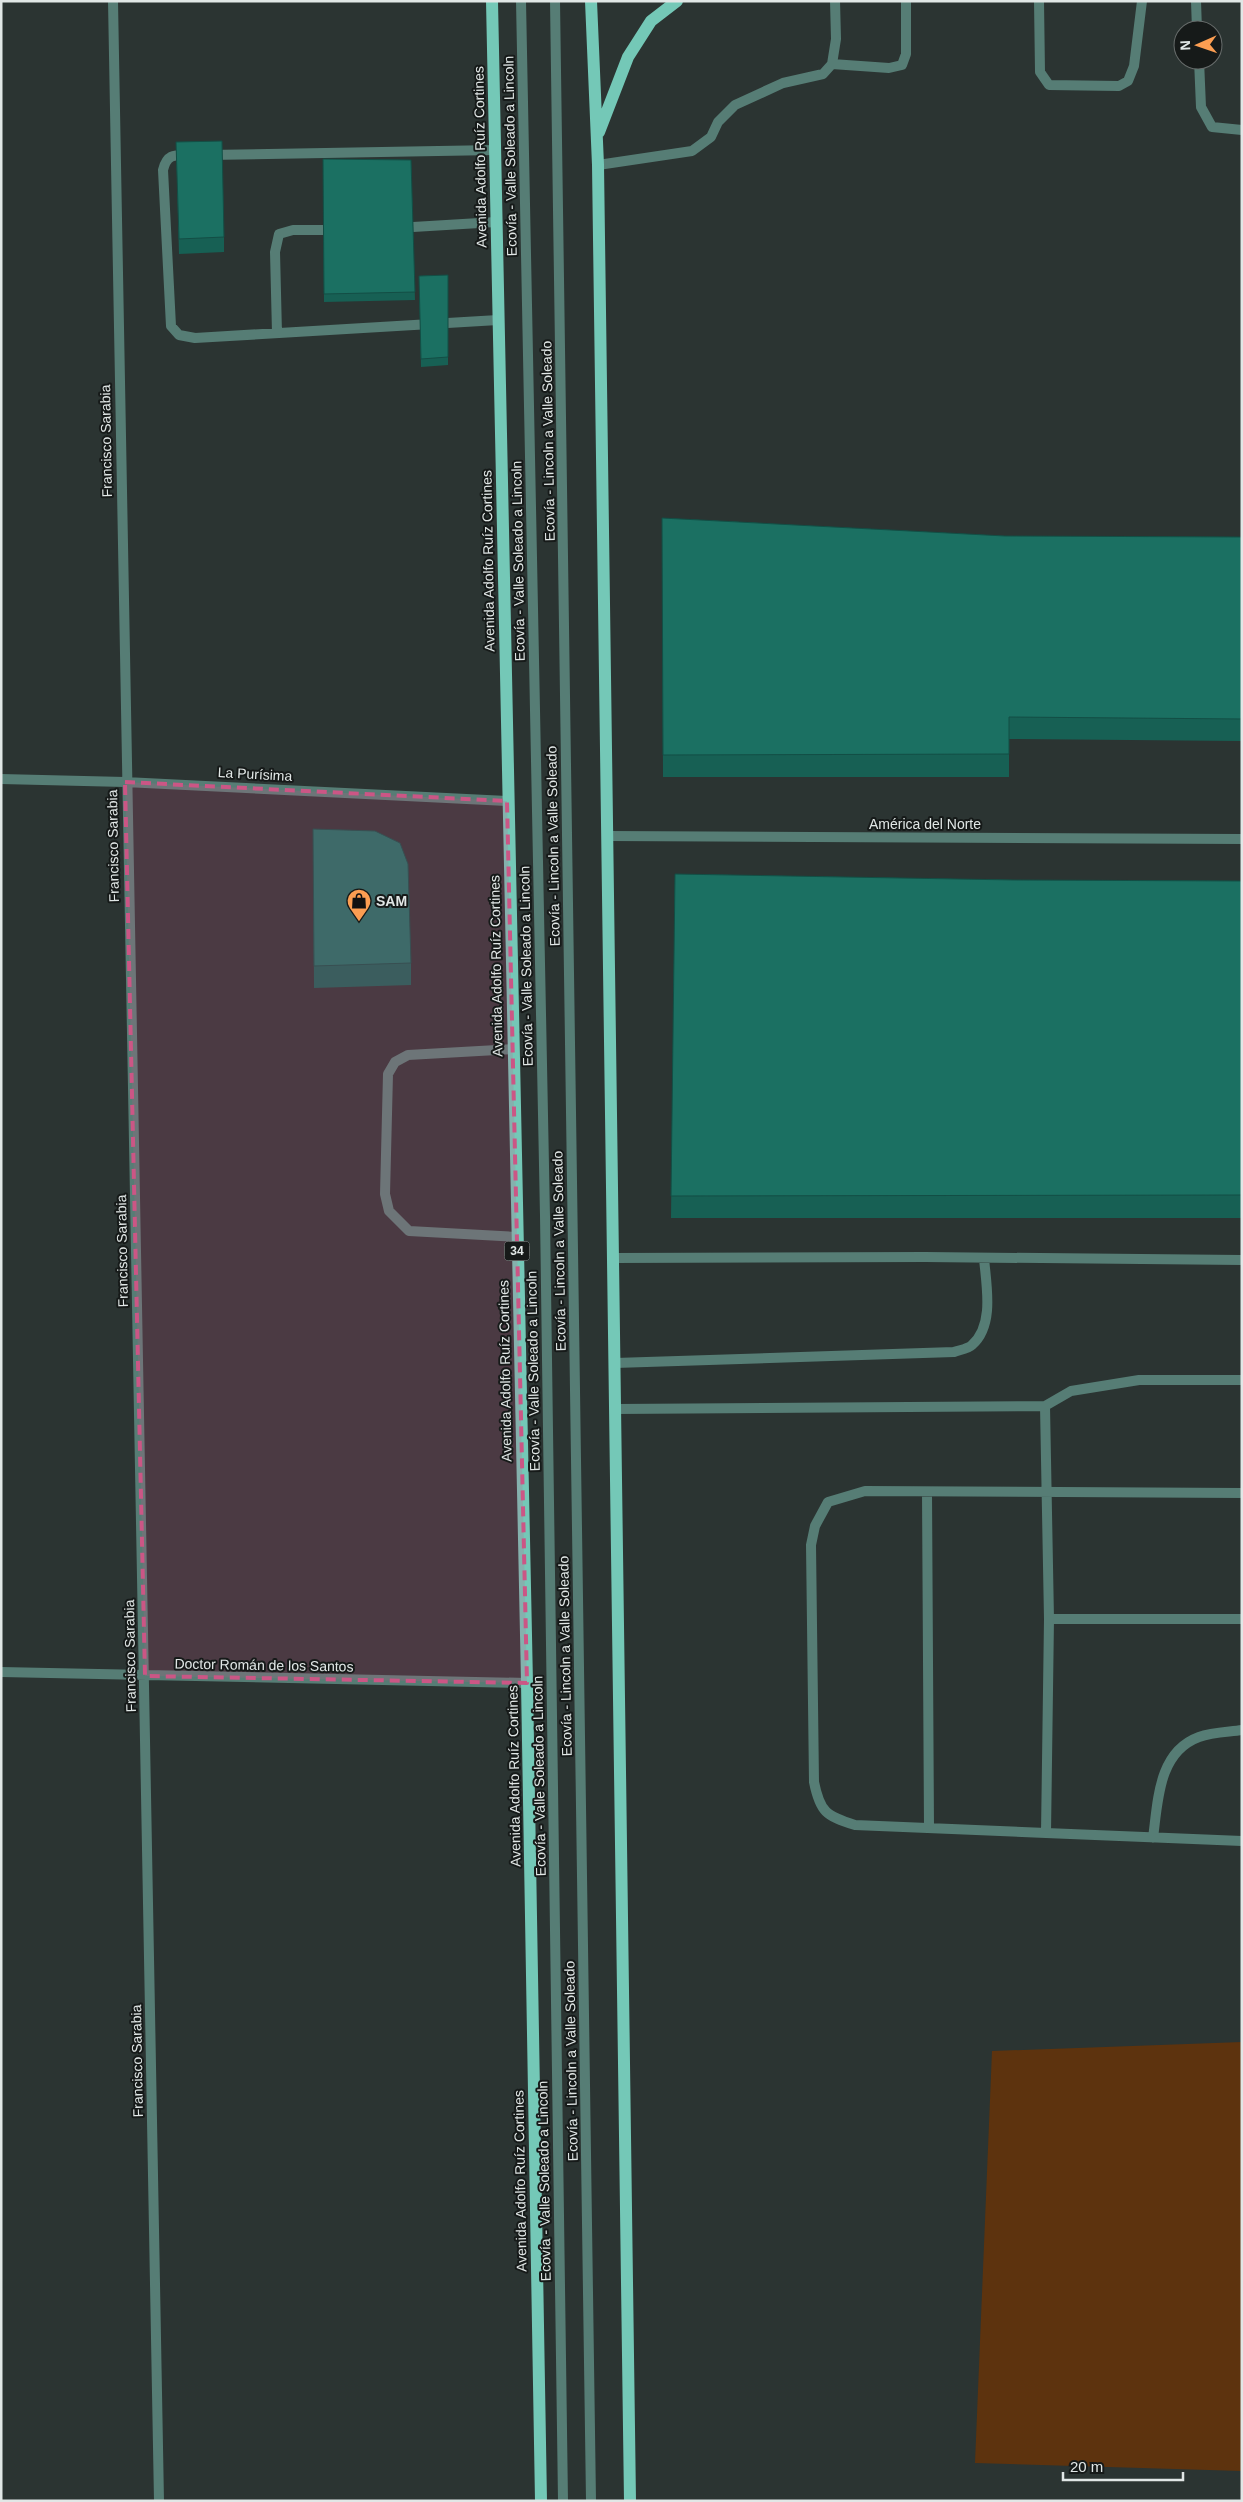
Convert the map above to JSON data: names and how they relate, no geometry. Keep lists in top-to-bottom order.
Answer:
{
  "streets": {
    "main road": ["Avenida Adolfo Ruíz Cortines", "34"],
    "street": [
      "Ecovía - Valle Soleado a Lincoln",
      "Francisco Sarabia",
      "Ecovía - Lincoln a Valle Soleado",
      "La Purísima",
      "América del Norte",
      "Doctor Román de los Santos"
    ]
  },
  "crossings": [
    ["Avenida Adolfo Ruíz Cortines", "La Purísima"],
    ["Avenida Adolfo Ruíz Cortines", "Doctor Román de los Santos"],
    ["Francisco Sarabia", "La Purísima"],
    ["Francisco Sarabia", "Doctor Román de los Santos"]
  ],
  "places": {
    "shop": ["SAM"]
  },
  "scale_bar": "20 m",
  "north": "left"
}
